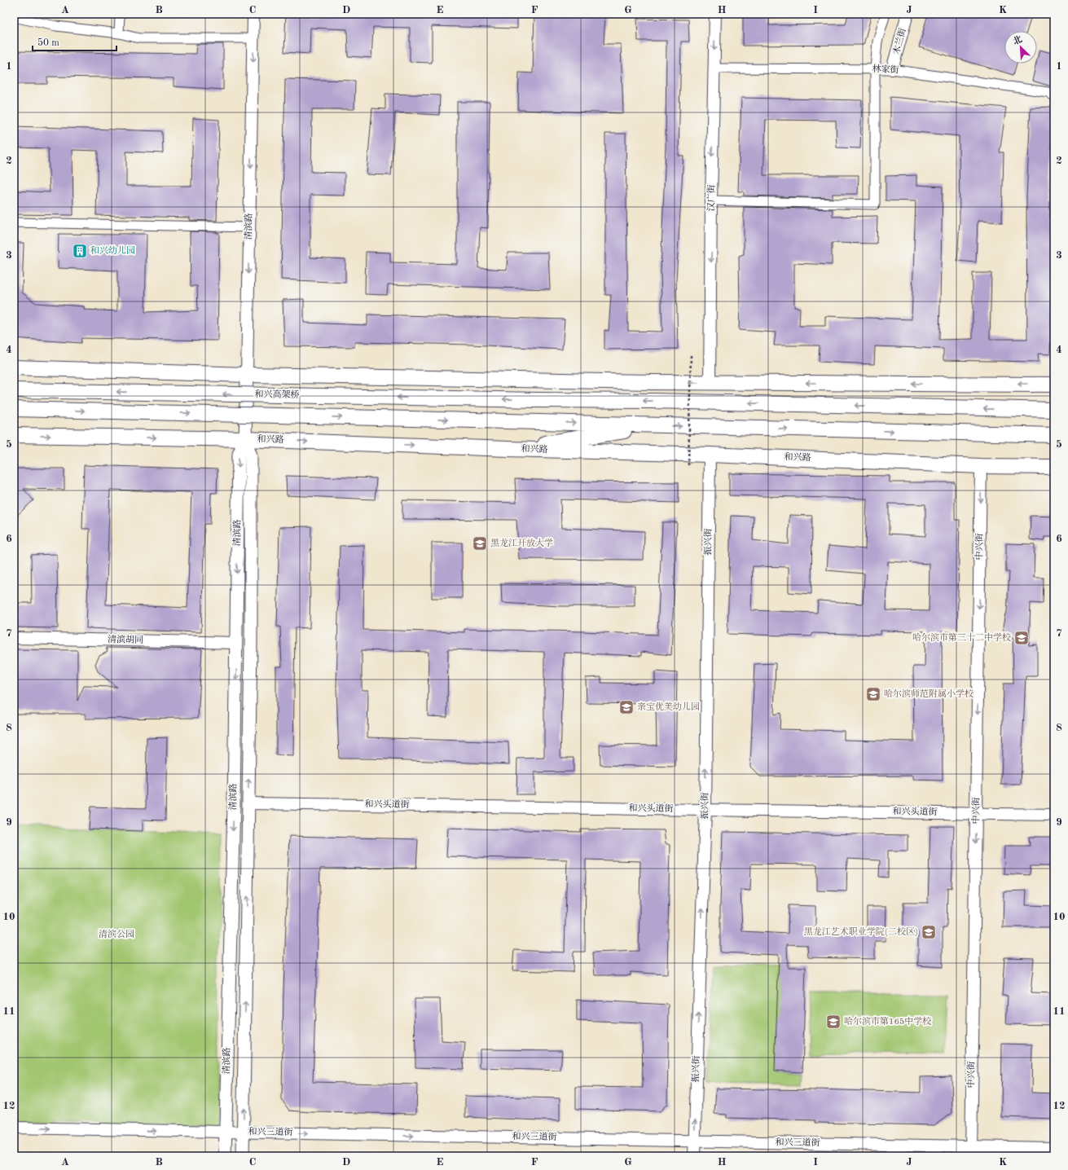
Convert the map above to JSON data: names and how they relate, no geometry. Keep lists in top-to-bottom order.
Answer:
{
  "streets": {
    "highway": ["和兴高架桥", "和兴路"],
    "main road": ["清滨路"],
    "street": [
      "木兰街",
      "林家街",
      "汉广街",
      "振兴街",
      "中兴街",
      "清滨胡同",
      "和兴头道街",
      "和兴三道街"
    ]
  },
  "crossings": [
    ["木兰街", "林家街"],
    ["林家街", "汉广街"],
    ["清滨路", "和兴路"],
    ["清滨路", "清滨胡同"],
    ["清滨路", "和兴头道街"],
    ["清滨路", "和兴三道街"],
    ["和兴路", "振兴街"],
    ["和兴路", "中兴街"],
    ["振兴街", "和兴头道街"],
    ["振兴街", "和兴三道街"],
    ["中兴街", "和兴头道街"],
    ["中兴街", "和兴三道街"]
  ],
  "one_way": [
    "汉广街",
    "振兴街",
    "中兴街",
    "和兴三道街"
  ],
  "parks": ["清滨公园"],
  "places": {
    "building": ["和兴幼儿园"],
    "school or university": [
      "黑龙江开放大学",
      "哈尔滨市第三十二中学校",
      "哈尔滨师范附属小学校",
      "亲宝优美幼儿园",
      "黑龙江艺术职业学院(二校区)",
      "哈尔滨市第165中学校"
    ]
  },
  "scale_bar": "50 m",
  "north": "top left",
  "grid": {
    "columns": [
      "A",
      "B",
      "C",
      "D",
      "E",
      "F",
      "G",
      "H",
      "I",
      "J",
      "K"
    ],
    "rows": [
      "1",
      "2",
      "3",
      "4",
      "5",
      "6",
      "7",
      "8",
      "9",
      "10",
      "11",
      "12"
    ]
  }
}
